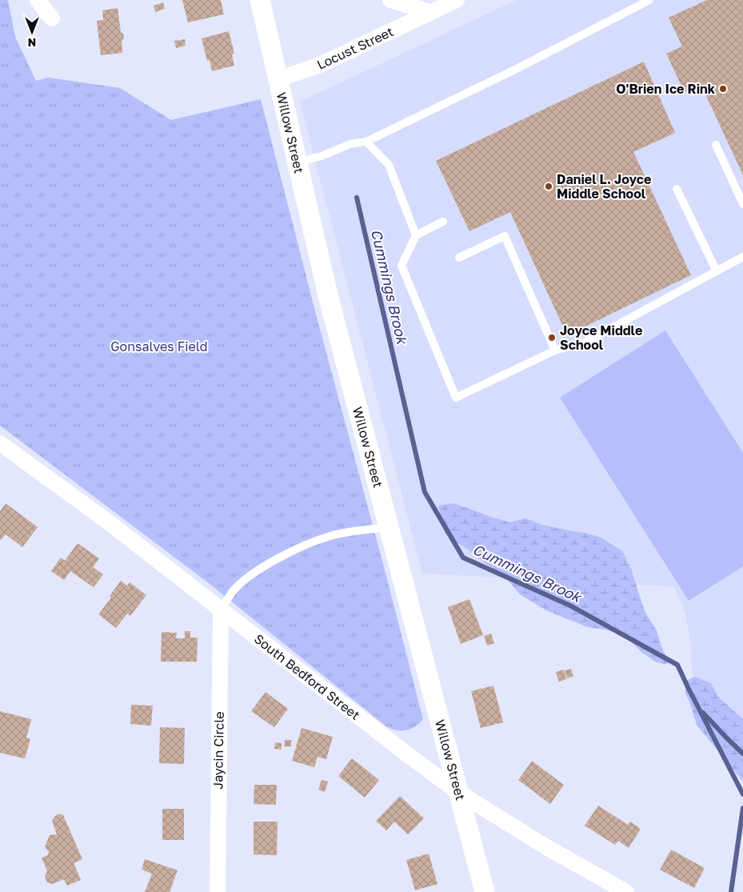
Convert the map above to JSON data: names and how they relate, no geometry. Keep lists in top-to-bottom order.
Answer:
{
  "streets": {
    "street": [
      "Locust Street",
      "Willow Street",
      "South Bedford Street",
      "Jaycin Circle"
    ]
  },
  "crossings": [
    ["Locust Street", "Willow Street"],
    ["Willow Street", "South Bedford Street"],
    ["South Bedford Street", "Jaycin Circle"]
  ],
  "water": ["Cummings Brook"],
  "parks": ["Gonsalves Field"],
  "places": ["O'Brien Ice Rink", "Daniel L. Joyce Middle School", "Joyce Middle School"],
  "north": "bottom"
}
